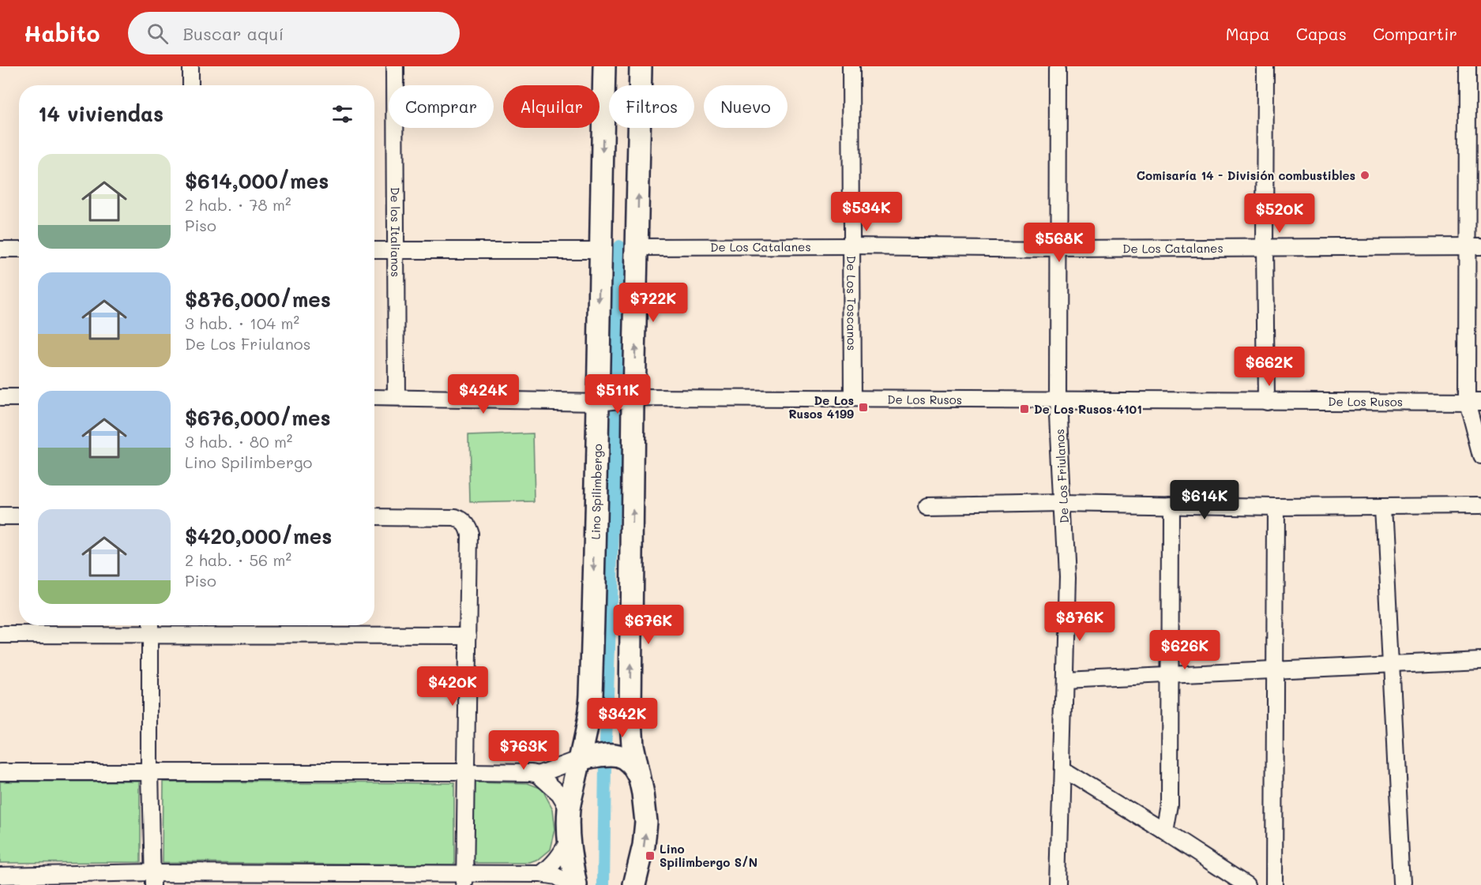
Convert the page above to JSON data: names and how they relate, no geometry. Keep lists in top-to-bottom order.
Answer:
{
  "streets": {
    "main road": ["Lino Spilimbergo"],
    "street": [
      "De los Italianos",
      "De Los Catalanes",
      "De Los Toscanos",
      "De Los Rusos",
      "De Los Friulanos"
    ]
  },
  "crossings": [
    ["De los Italianos", "De Los Rusos"],
    ["De Los Catalanes", "De Los Toscanos"],
    ["De Los Catalanes", "De Los Friulanos"],
    ["De Los Toscanos", "De Los Rusos"],
    ["De Los Rusos", "De Los Friulanos"],
    ["De Los Rusos", "Lino Spilimbergo"]
  ],
  "places": {
    "other": ["Comisaría 14 - División combustibles"],
    "transit": ["De Los Rusos 4199", "De Los Rusos 4101", "Lino Spilimbergo S/N"]
  },
  "page": {
    "header": "Habito",
    "search": "Buscar aquí",
    "nav": ["Mapa", "Capas", "Compartir"],
    "chip": [
      "Comprar",
      "Alquilar",
      "Filtros",
      "Nuevo"
    ],
    "heading": "14 viviendas",
    "list": [
      {
        "name": "$614,000/mes",
        "note": "2 hab. · 78 m² · Piso"
      },
      {
        "name": "$876,000/mes",
        "note": "3 hab. · 104 m² · De Los Friulanos"
      },
      {
        "name": "$676,000/mes",
        "note": "3 hab. · 80 m² · Lino Spilimbergo"
      },
      {
        "name": "$420,000/mes",
        "note": "2 hab. · 56 m² · Piso"
      }
    ],
    "price": [
      "$534K",
      "$520K",
      "$568K",
      "$722K",
      "$662K",
      "$424K",
      "$511K",
      "$614K",
      "$876K",
      "$676K",
      "$626K",
      "$420K",
      "$342K",
      "$763K"
    ]
  }
}
